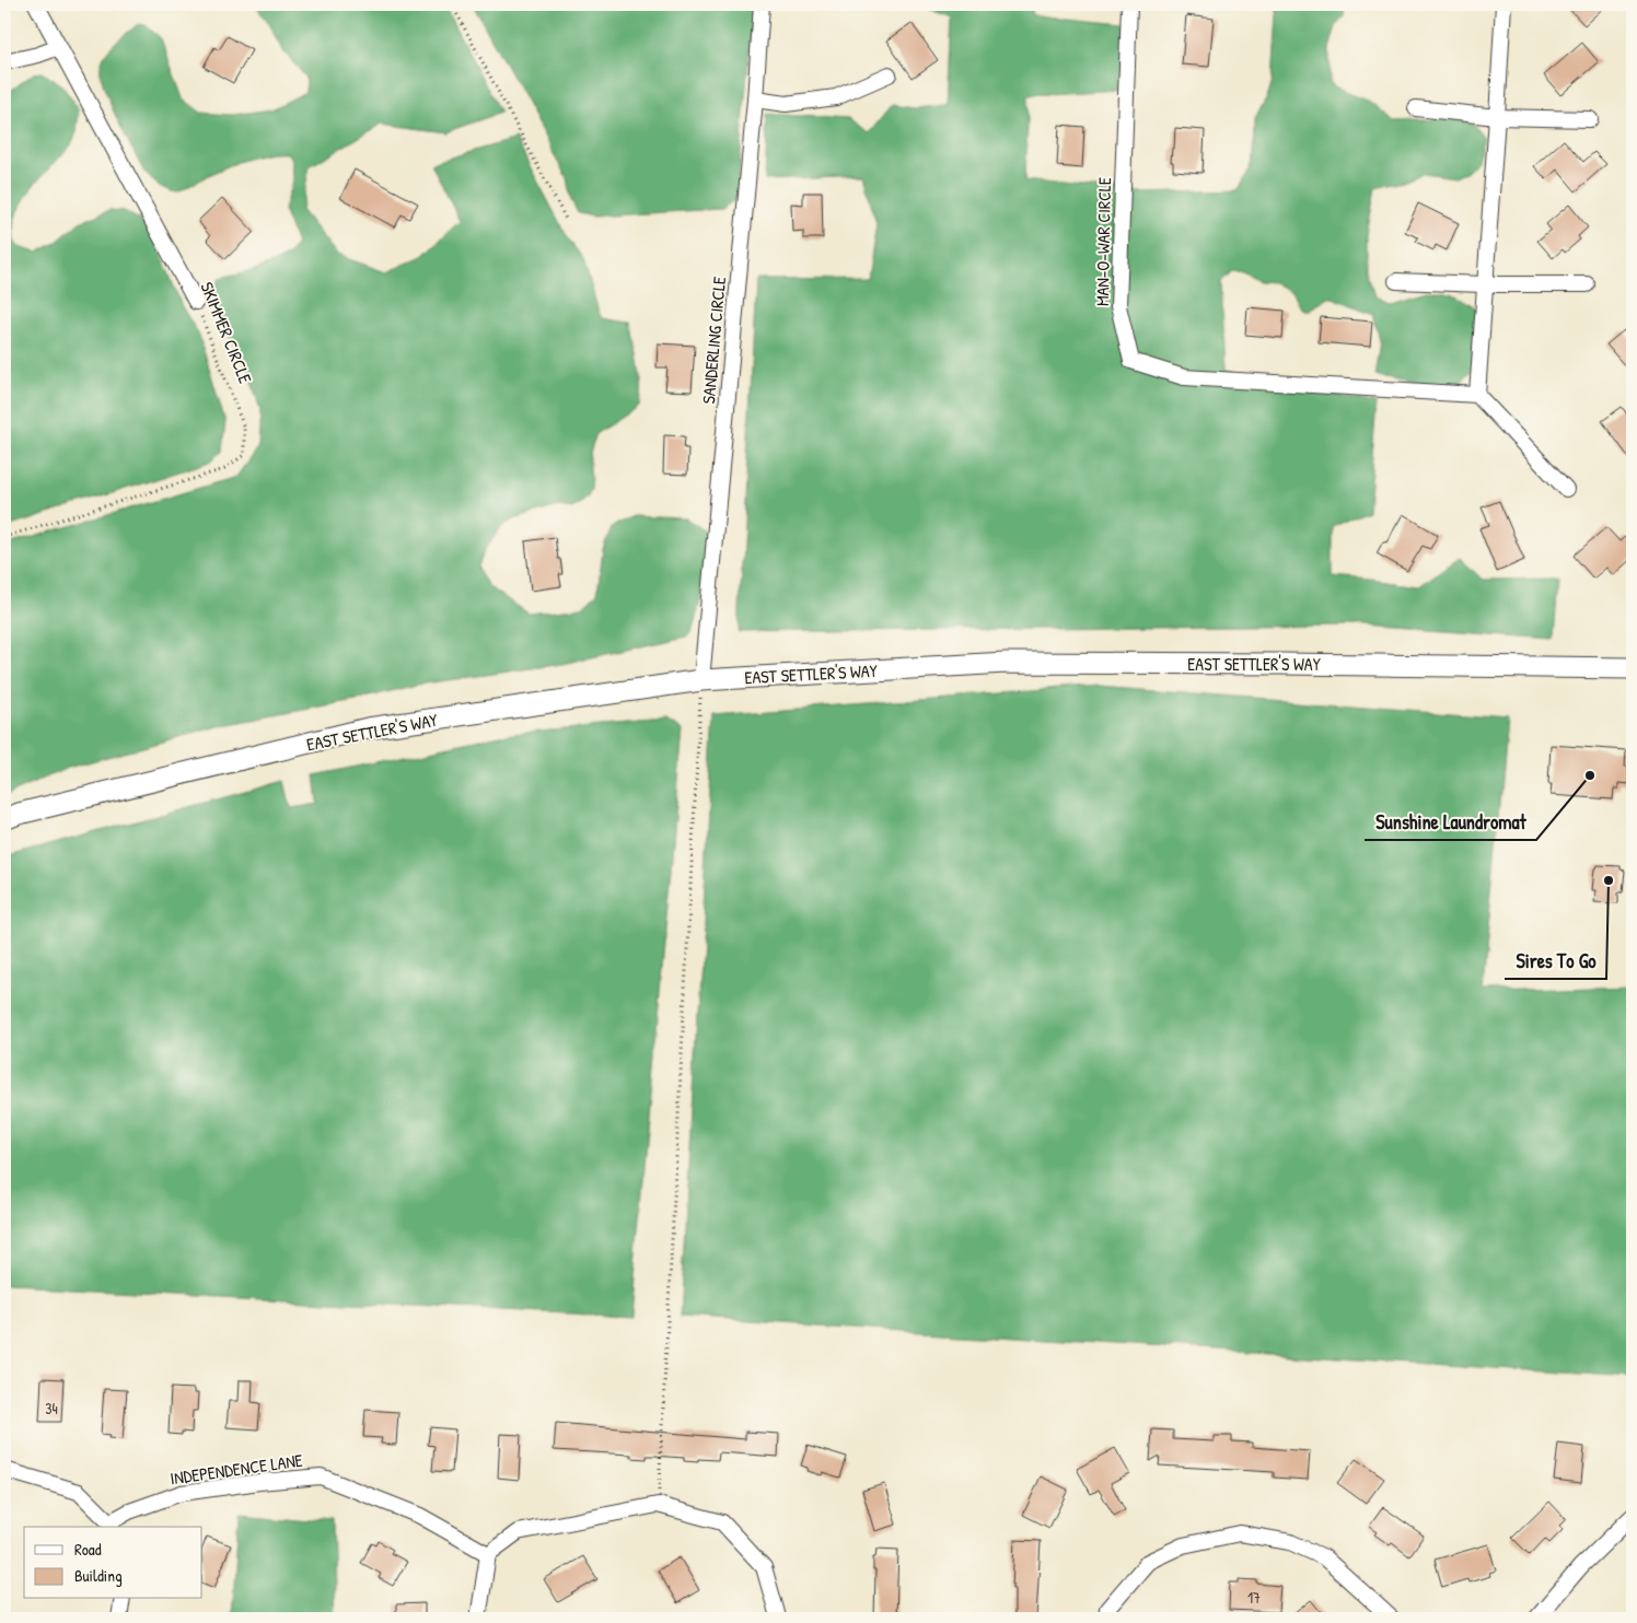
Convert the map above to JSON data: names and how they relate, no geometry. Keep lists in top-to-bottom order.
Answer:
{
  "streets": {
    "main road": ["EAST SETTLER'S WAY"],
    "street": [
      "MAN-O-WAR CIRCLE",
      "SKIMMER CIRCLE",
      "SANDERLING CIRCLE",
      "INDEPENDENCE LANE"
    ]
  },
  "crossings": [
    ["SANDERLING CIRCLE", "EAST SETTLER'S WAY"]
  ],
  "places": ["Sunshine Laundromat", "Sires To Go"],
  "house_numbers": ["34", "17"],
  "legend": ["Road", "Building"]
}
